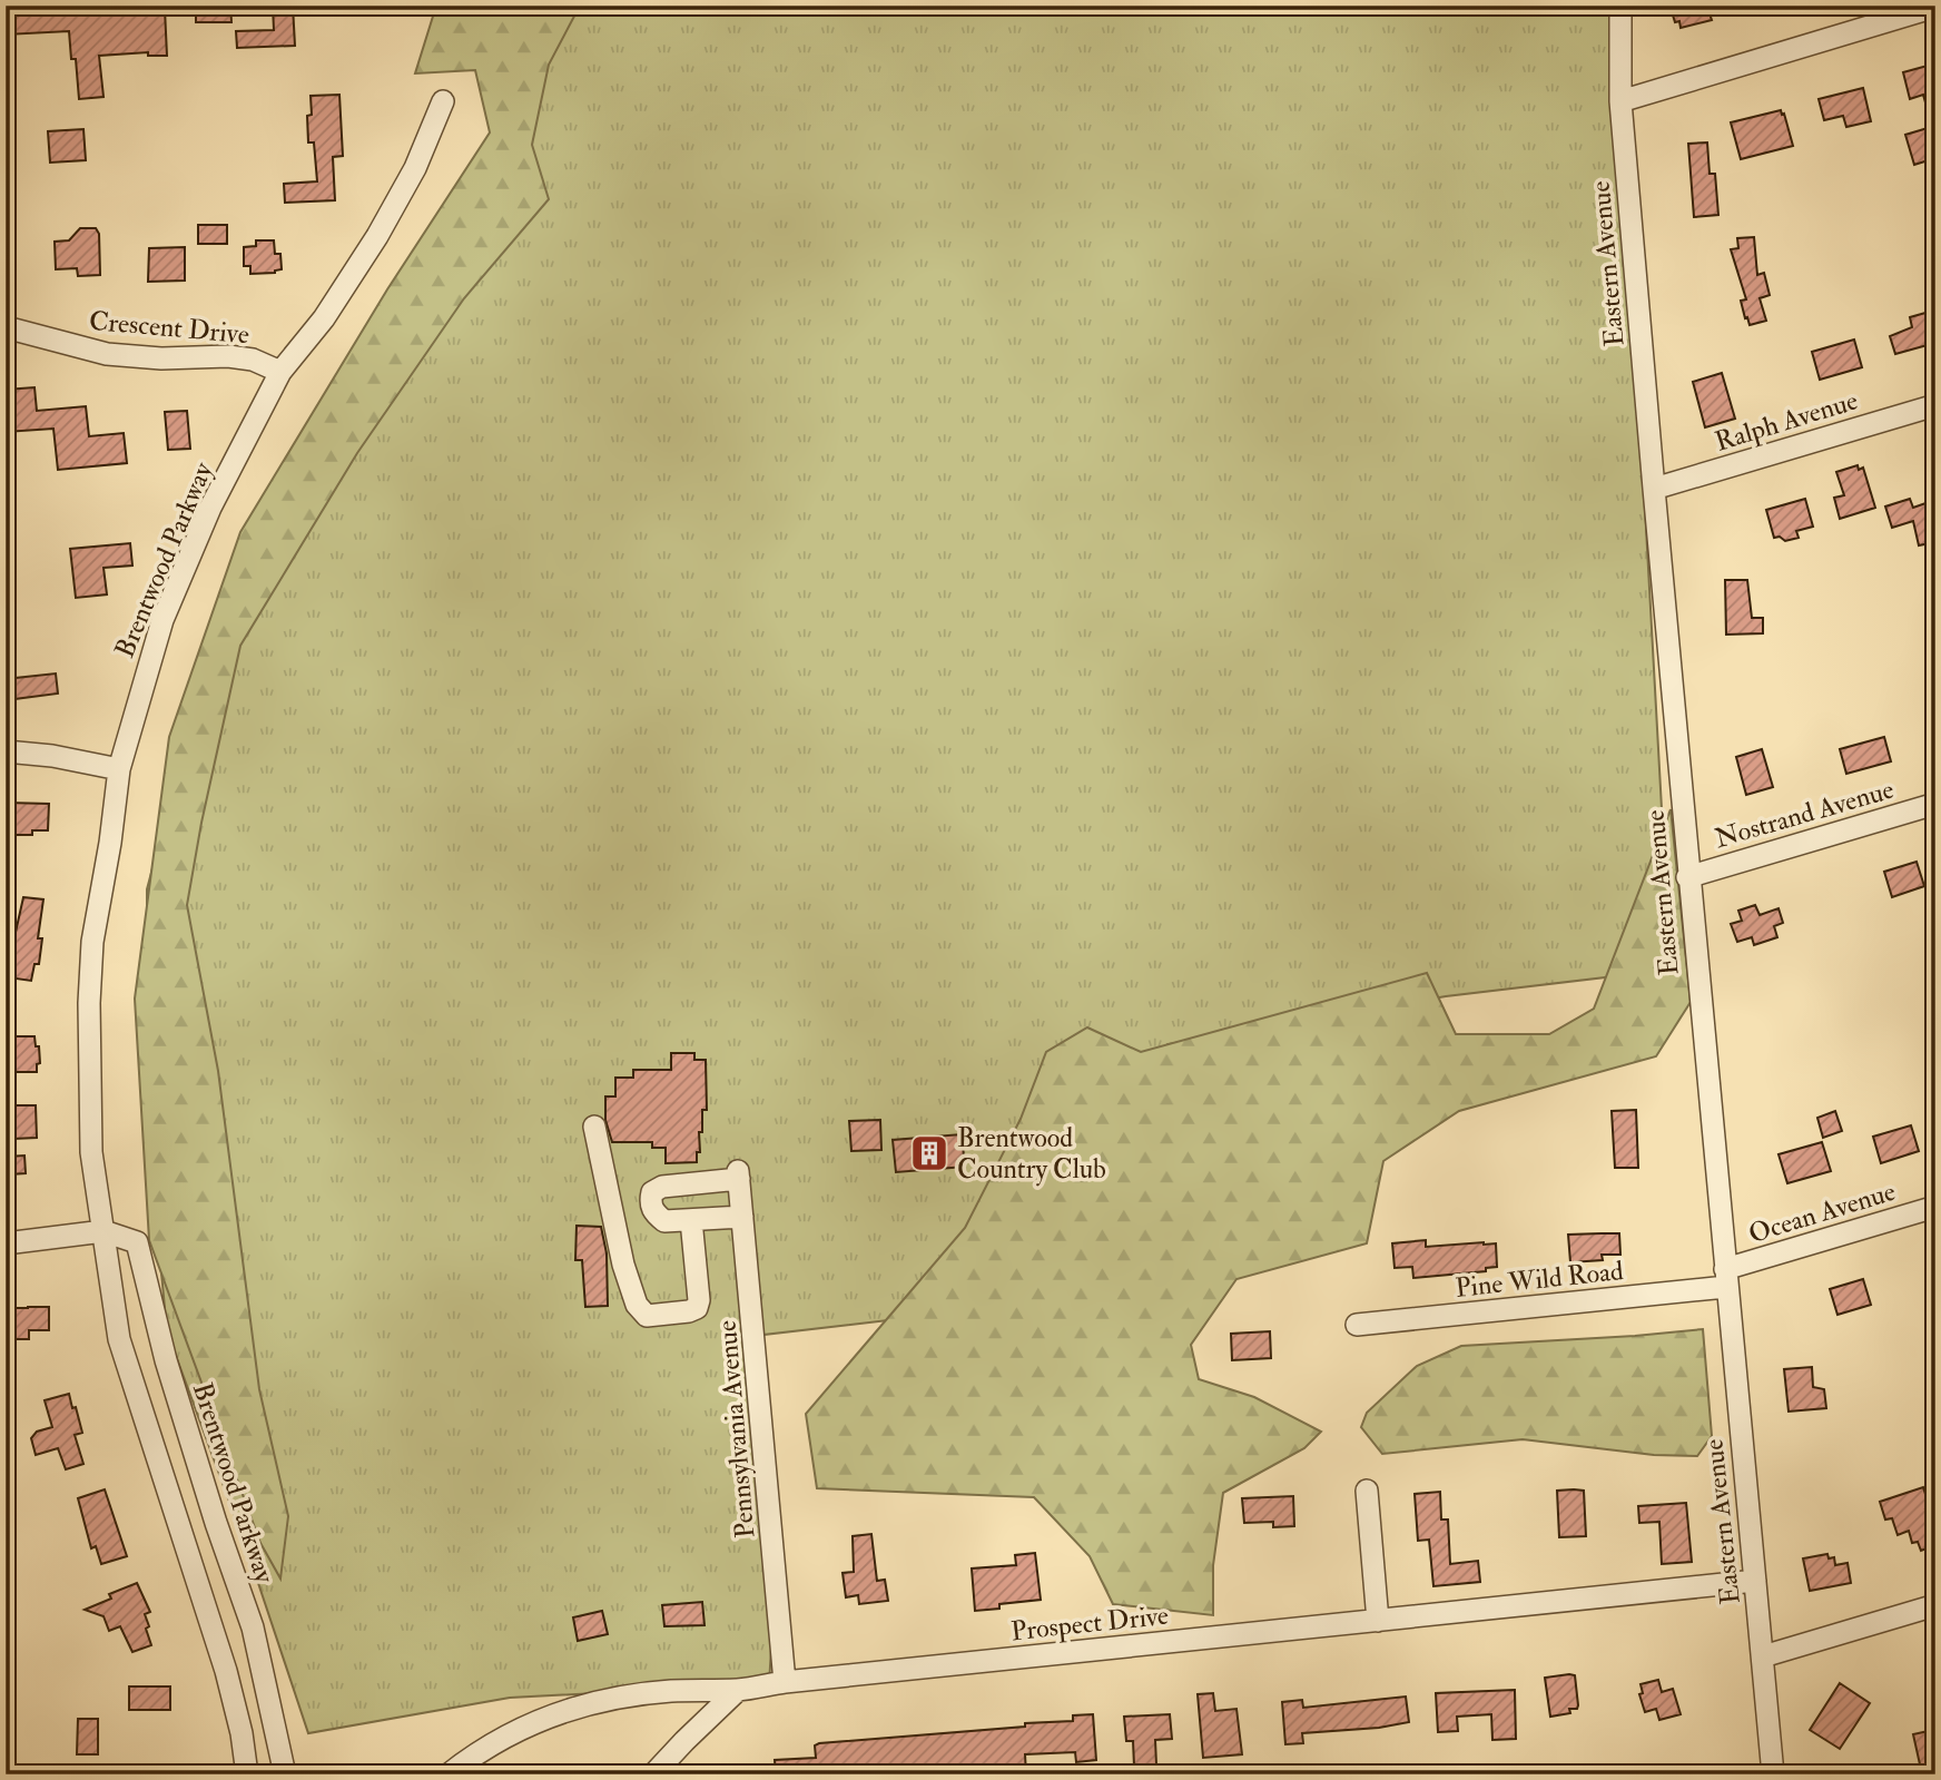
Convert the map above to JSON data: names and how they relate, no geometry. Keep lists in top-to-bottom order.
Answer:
{
  "streets": {
    "street": [
      "Eastern Avenue",
      "Crescent Drive",
      "Ralph Avenue",
      "Brentwood Parkway",
      "Nostrand Avenue",
      "Ocean Avenue",
      "Pine Wild Road",
      "Pennsylvania Avenue",
      "Prospect Drive"
    ]
  },
  "crossings": [
    ["Eastern Avenue", "Ralph Avenue"],
    ["Eastern Avenue", "Nostrand Avenue"],
    ["Eastern Avenue", "Ocean Avenue"],
    ["Eastern Avenue", "Pine Wild Road"],
    ["Eastern Avenue", "Prospect Drive"],
    ["Crescent Drive", "Brentwood Parkway"],
    ["Ocean Avenue", "Pine Wild Road"],
    ["Pennsylvania Avenue", "Prospect Drive"]
  ],
  "places": {
    "building": ["Brentwood Country Club"]
  }
}
